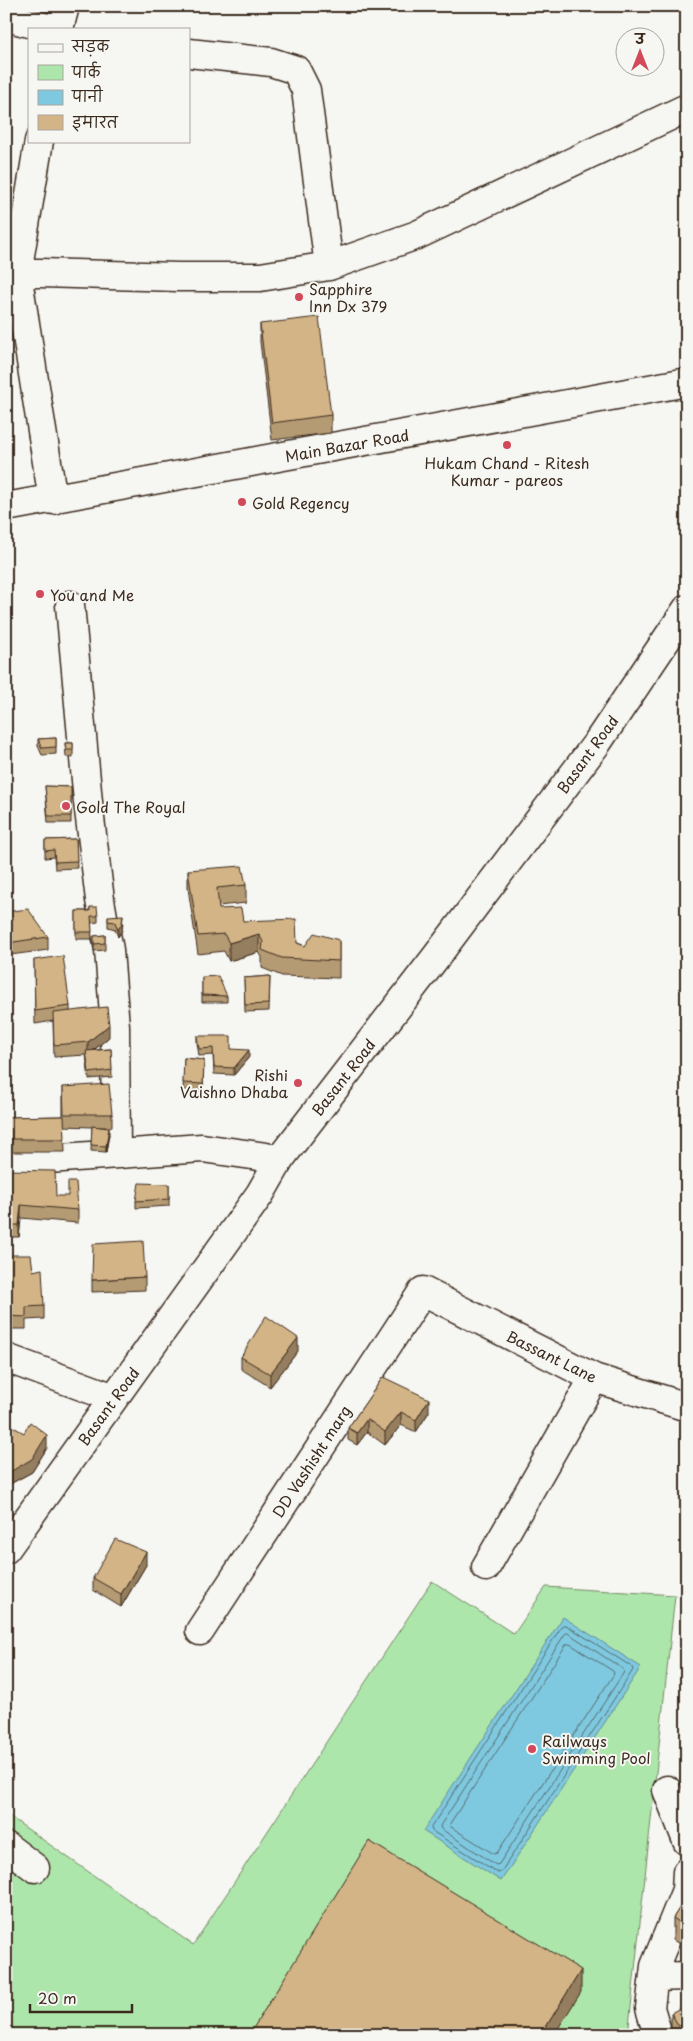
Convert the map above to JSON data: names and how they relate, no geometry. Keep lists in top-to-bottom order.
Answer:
{
  "streets": {
    "street": [
      "Main Bazar Road",
      "Basant Road",
      "Bassant Lane",
      "DD Vashisht marg"
    ]
  },
  "crossings": [
    ["Bassant Lane", "DD Vashisht marg"]
  ],
  "places": [
    "Sapphire Inn Dx 379",
    "Hukam Chand - Ritesh Kumar - pareos",
    "Gold Regency",
    "You and Me",
    "Gold The Royal",
    "Rishi Vaishno Dhaba",
    "Railways Swimming Pool"
  ],
  "legend": [
    "सड़क",
    "पार्क",
    "पानी",
    "इमारत"
  ],
  "scale_bar": "20 m",
  "north": "top"
}
